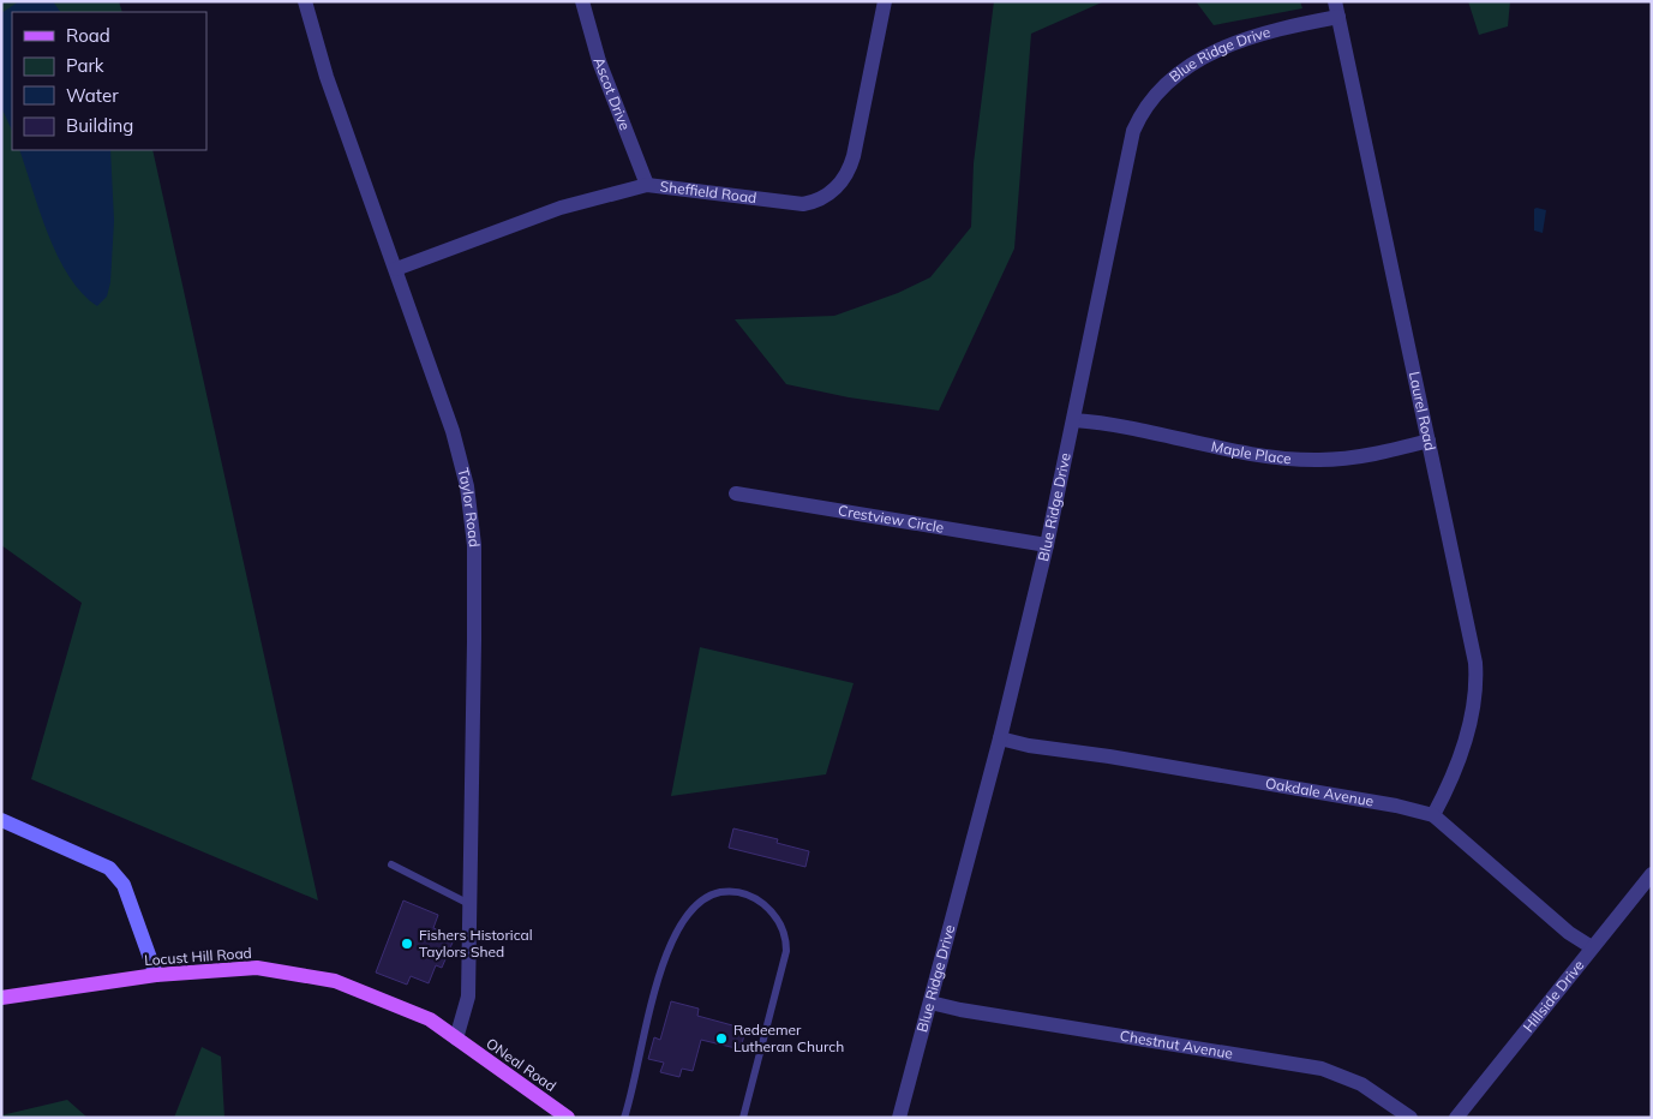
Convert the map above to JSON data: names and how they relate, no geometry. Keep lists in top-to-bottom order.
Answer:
{
  "streets": {
    "main road": ["Locust Hill Road", "ONeal Road"],
    "street": [
      "Blue Ridge Drive",
      "Ascot Drive",
      "Sheffield Road",
      "Laurel Road",
      "Maple Place",
      "Taylor Road",
      "Crestview Circle",
      "Oakdale Avenue",
      "Hillside Drive",
      "Chestnut Avenue"
    ]
  },
  "crossings": [
    ["Blue Ridge Drive", "Laurel Road"],
    ["Blue Ridge Drive", "Maple Place"],
    ["Blue Ridge Drive", "Crestview Circle"],
    ["Blue Ridge Drive", "Oakdale Avenue"],
    ["Blue Ridge Drive", "Chestnut Avenue"],
    ["Ascot Drive", "Sheffield Road"],
    ["Sheffield Road", "Taylor Road"],
    ["Laurel Road", "Maple Place"],
    ["Laurel Road", "Oakdale Avenue"],
    ["Taylor Road", "Locust Hill Road"],
    ["Taylor Road", "ONeal Road"],
    ["Oakdale Avenue", "Hillside Drive"],
    ["Locust Hill Road", "ONeal Road"]
  ],
  "places": ["Fishers Historical Taylors Shed", "Redeemer Lutheran Church"],
  "legend": [
    "Road",
    "Park",
    "Water",
    "Building"
  ]
}
